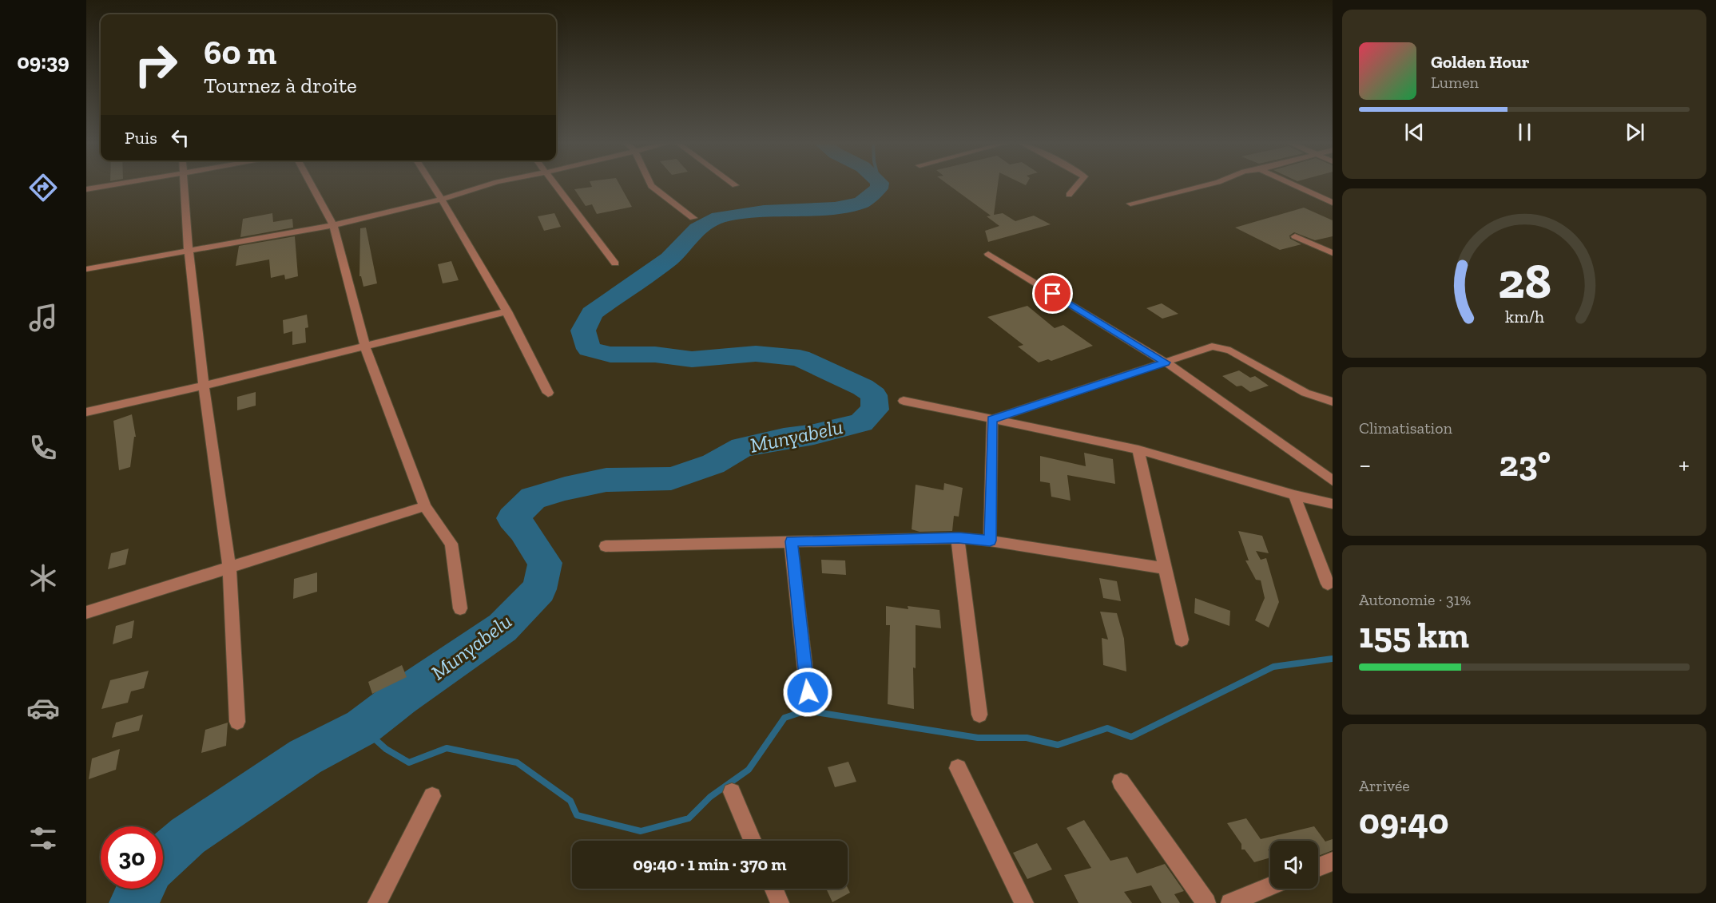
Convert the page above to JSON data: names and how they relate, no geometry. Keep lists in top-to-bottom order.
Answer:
{
  "water": ["Munyabelu"],
  "page": {
    "tabs": "09:39",
    "turn": ["60 m", "Tournez à droite"],
    "song": ["Golden Hour", "Lumen"],
    "then": "Puis",
    "tile": [
      "Climatisation",
      ["Autonomie · 31%", "155 km"],
      ["Arrivée", "09:40"]
    ],
    "heat": ["−", "23°", "+"],
    "limit": "30",
    "trip": "09:40 · 1 min · 370 m",
    "gauge": ["28", "km/h"]
  }
}
